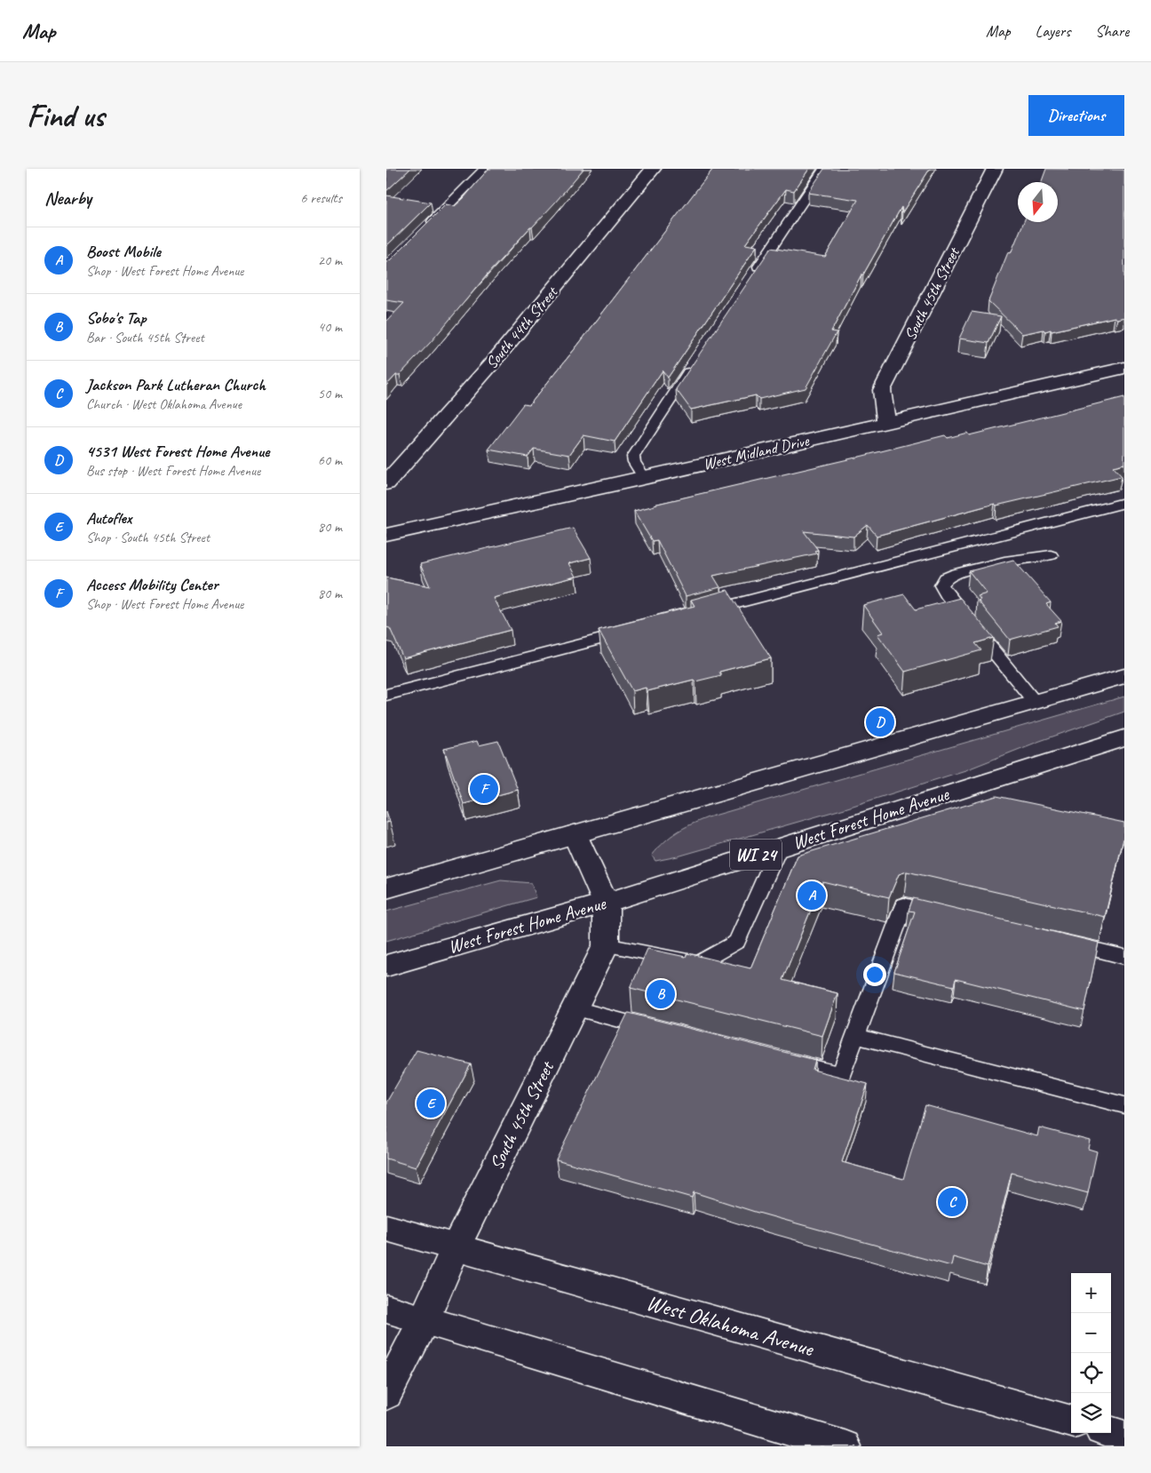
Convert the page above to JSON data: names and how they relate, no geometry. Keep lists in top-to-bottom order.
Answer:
{
  "streets": {
    "street": [
      "South 45th Street",
      "South 44th Street",
      "West Midland Drive",
      "West Forest Home Avenue",
      "WI 24",
      "West Oklahoma Avenue"
    ]
  },
  "crossings": [
    ["South 45th Street", "West Midland Drive"],
    ["South 45th Street", "West Forest Home Avenue"],
    ["South 45th Street", "West Oklahoma Avenue"]
  ],
  "north": "bottom",
  "page": {
    "header": "Map",
    "nav": ["Map", "Layers", "Share"],
    "buttons": "Directions",
    "title": "Find us",
    "heading": ["Nearby", "6 results"],
    "list": [
      {
        "mark": "A",
        "name": "Boost Mobile",
        "note": "Shop · West Forest Home Avenue",
        "value": "20 m"
      },
      {
        "mark": "B",
        "name": "Sobo's Tap",
        "note": "Bar · South 45th Street",
        "value": "40 m"
      },
      {
        "mark": "C",
        "name": "Jackson Park Lutheran Church",
        "note": "Church · West Oklahoma Avenue",
        "value": "50 m"
      },
      {
        "mark": "D",
        "name": "4531 West Forest Home Avenue",
        "note": "Bus stop · West Forest Home Avenue",
        "value": "60 m"
      },
      {
        "mark": "E",
        "name": "Autoflex",
        "note": "Shop · South 45th Street",
        "value": "80 m"
      },
      {
        "mark": "F",
        "name": "Access Mobility Center",
        "note": "Shop · West Forest Home Avenue",
        "value": "80 m"
      }
    ],
    "pins": [
      "D",
      "F",
      "A",
      "B",
      "E",
      "C"
    ],
    "map_buttons": ["+", "−"]
  }
}
